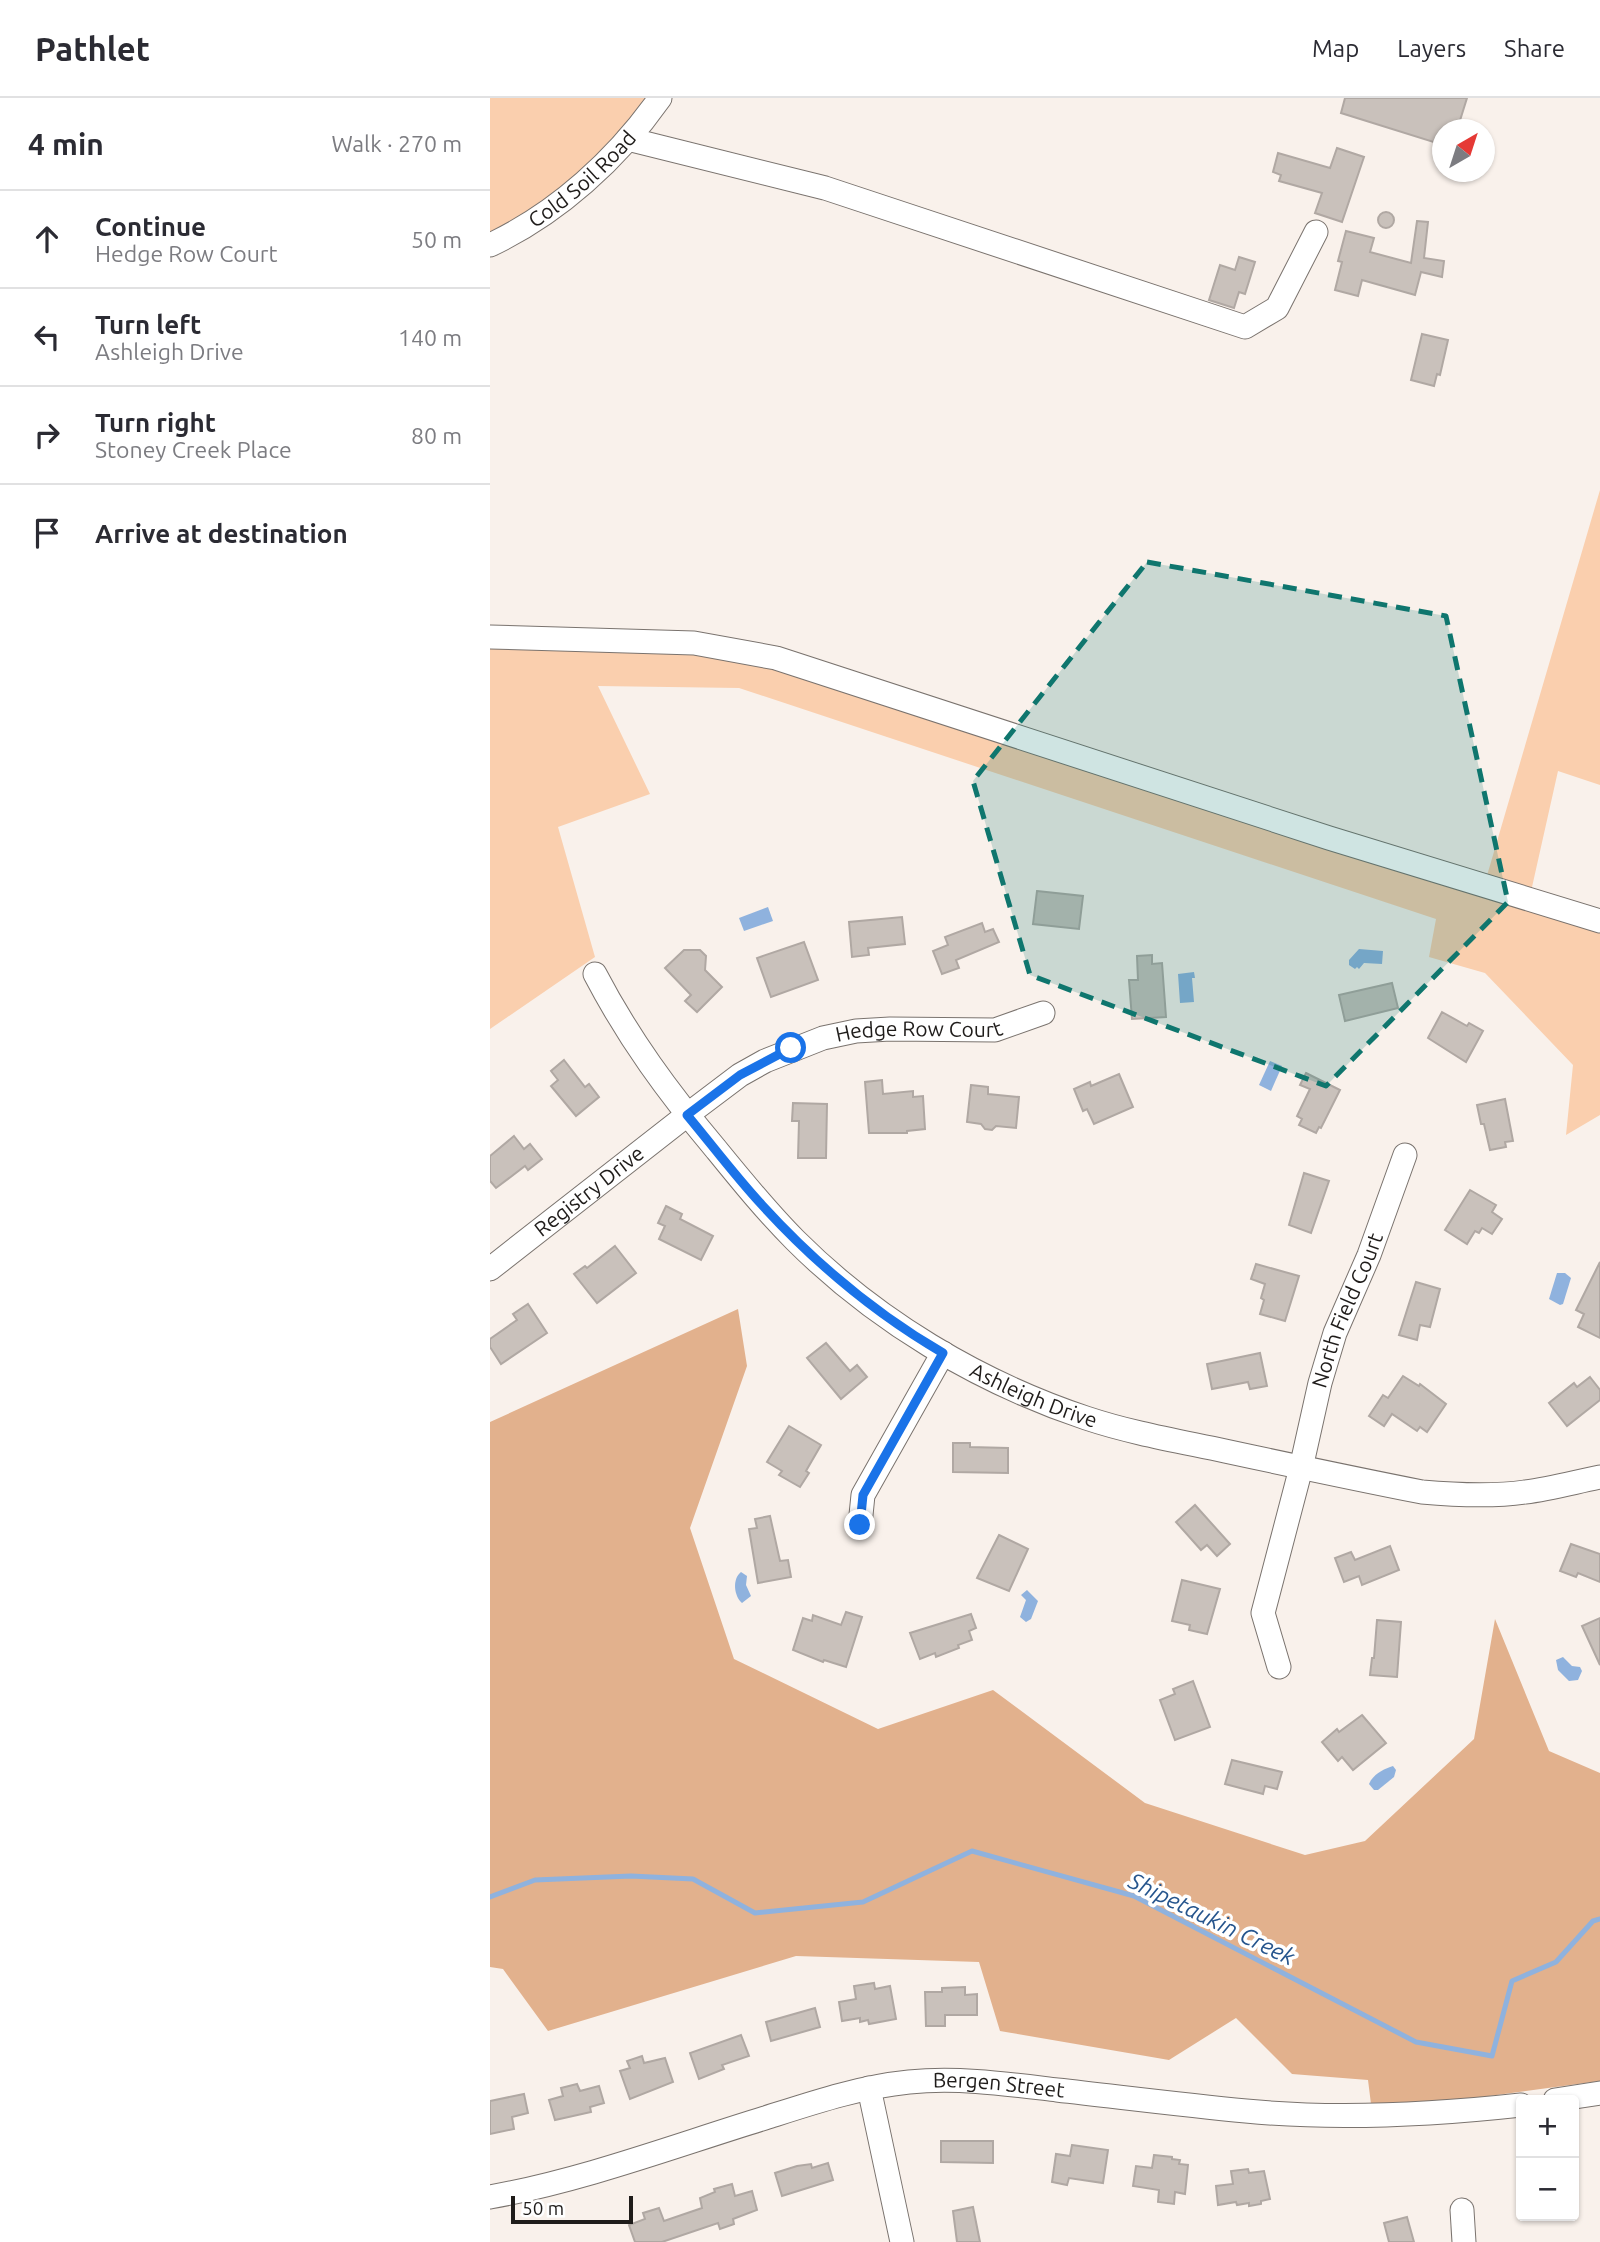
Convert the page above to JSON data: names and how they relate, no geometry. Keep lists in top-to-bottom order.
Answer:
{
  "streets": {
    "street": [
      "Cold Soil Road",
      "Hedge Row Court",
      "Registry Drive",
      "North Field Court",
      "Ashleigh Drive",
      "Bergen Street"
    ]
  },
  "crossings": [
    ["Hedge Row Court", "Registry Drive"],
    ["Hedge Row Court", "Ashleigh Drive"],
    ["Registry Drive", "Ashleigh Drive"],
    ["North Field Court", "Ashleigh Drive"]
  ],
  "water": ["Shipetaukin Creek"],
  "scale_bar": "50 m",
  "north": "top right",
  "page": {
    "header": "Pathlet",
    "nav": ["Map", "Layers", "Share"],
    "heading": ["4 min", "Walk · 270 m"],
    "list": [
      ["Continue", "Hedge Row Court", "50 m"],
      ["Turn left", "Ashleigh Drive", "140 m"],
      ["Turn right", "Stoney Creek Place", "80 m"],
      "Arrive at destination"
    ],
    "map_buttons": ["+", "−"],
    "scale": "50 m"
  }
}
